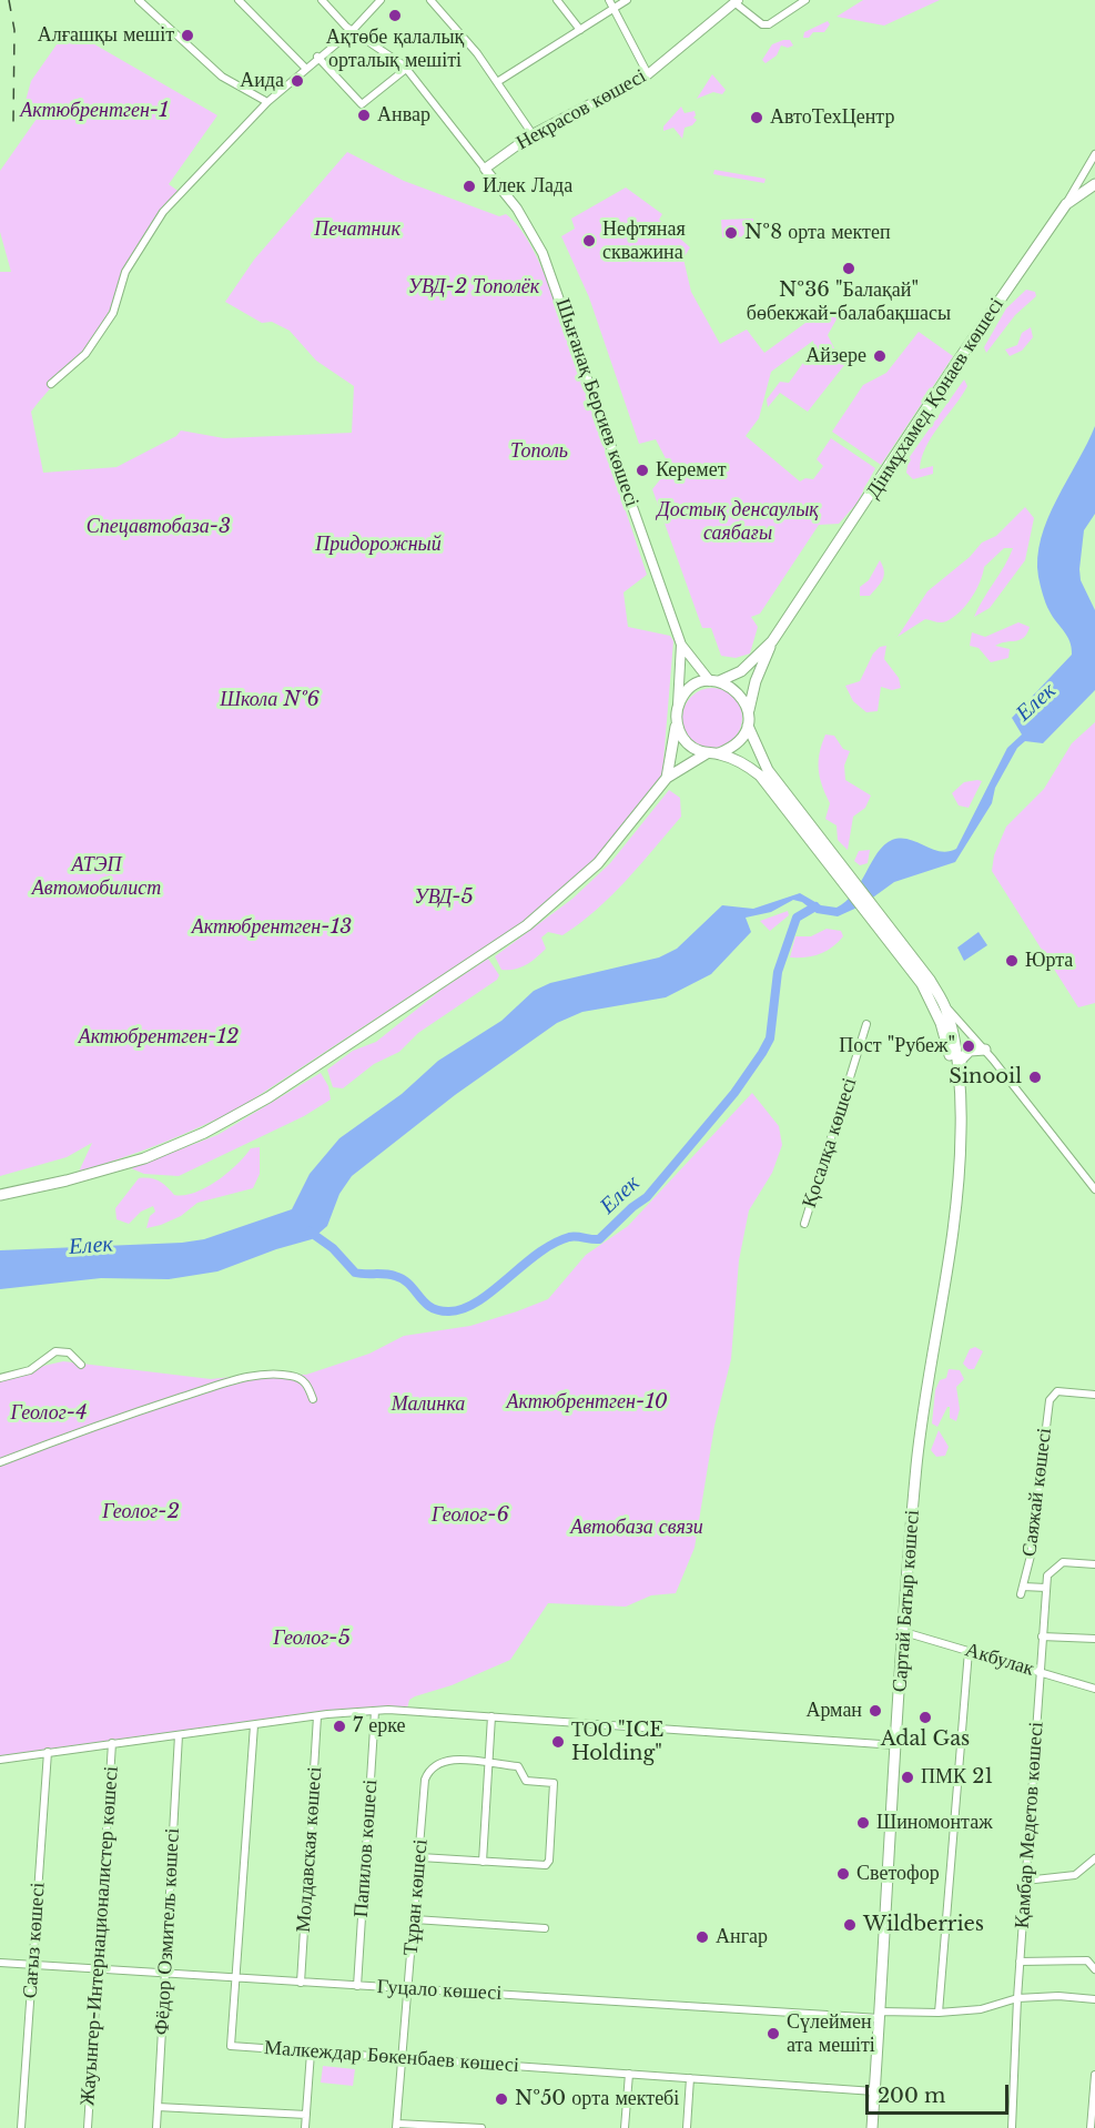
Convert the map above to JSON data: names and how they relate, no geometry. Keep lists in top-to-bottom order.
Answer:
{
  "streets": {
    "highway": ["Дінмұхамед Қонаев көшесі", "Сартай Батыр көшесі"],
    "main road": ["Некрасов көшесі", "Шығанақ Берсиев көшесі"],
    "street": [
      "Қосалқа көшесі",
      "Саяжай көшесі",
      "Акбулак",
      "Қамбар Медетов көшесі",
      "Папилов көшесі",
      "Молдавская көшесі",
      "Тұран көшесі",
      "Фёдор Озмитель көшесі",
      "Жауынгер-Интернационалистер көшесі",
      "Сағыз көшесі",
      "Гуцало көшесі",
      "Малкеждар Бөкенбаев көшесі"
    ]
  },
  "crossings": [
    ["Некрасов көшесі", "Шығанақ Берсиев көшесі"],
    ["Саяжай көшесі", "Қамбар Медетов көшесі"],
    ["Сартай Батыр көшесі", "Акбулак"],
    ["Сартай Батыр көшесі", "Гуцало көшесі"],
    ["Сартай Батыр көшесі", "Малкеждар Бөкенбаев көшесі"],
    ["Акбулак", "Қамбар Медетов көшесі"],
    ["Қамбар Медетов көшесі", "Гуцало көшесі"],
    ["Папилов көшесі", "Гуцало көшесі"],
    ["Молдавская көшесі", "Гуцало көшесі"],
    ["Тұран көшесі", "Гуцало көшесі"],
    ["Тұран көшесі", "Малкеждар Бөкенбаев көшесі"],
    ["Фёдор Озмитель көшесі", "Гуцало көшесі"],
    ["Жауынгер-Интернационалистер көшесі", "Гуцало көшесі"],
    ["Сағыз көшесі", "Гуцало көшесі"],
    ["Гуцало көшесі", "Малкеждар Бөкенбаев көшесі"]
  ],
  "water": ["Елек"],
  "parks": [
    "Актюбрентген-1",
    "Печатник",
    "УВД-2 Тополёк",
    "Тополь",
    "Достық денсаулық саябағы",
    "Спецавтобаза-3",
    "Придорожный",
    "Школа №6",
    "АТЭП Автомобилист",
    "УВД-5",
    "Актюбрентген-13",
    "Актюбрентген-12",
    "Актюбрентген-10",
    "Малинка",
    "Геолог-4",
    "Геолог-2",
    "Геолог-6",
    "Автобаза связи",
    "Геолог-5"
  ],
  "places": [
    "Ақтөбе қалалық орталық мешіті",
    "Алғашқы мешіт",
    "Аида",
    "Анвар",
    "АвтоТехЦентр",
    "Илек Лада",
    "№8 орта мектеп",
    "Нефтяная скважина",
    "№36 \"Балақай\" бөбекжай-балабақшасы",
    "Айзере",
    "Керемет",
    "Юрта",
    "Пост \"Рубеж\"",
    "Sinooil",
    "Арман",
    "Adal Gas",
    "7 ерке",
    "ТОО \"ICE Holding\"",
    "ПМК 21",
    "Шиномонтаж",
    "Светофор",
    "Wildberries",
    "Ангар",
    "Сүлеймен ата мешіті",
    "№50 орта мектебі"
  ],
  "scale_bar": "200 m"
}
